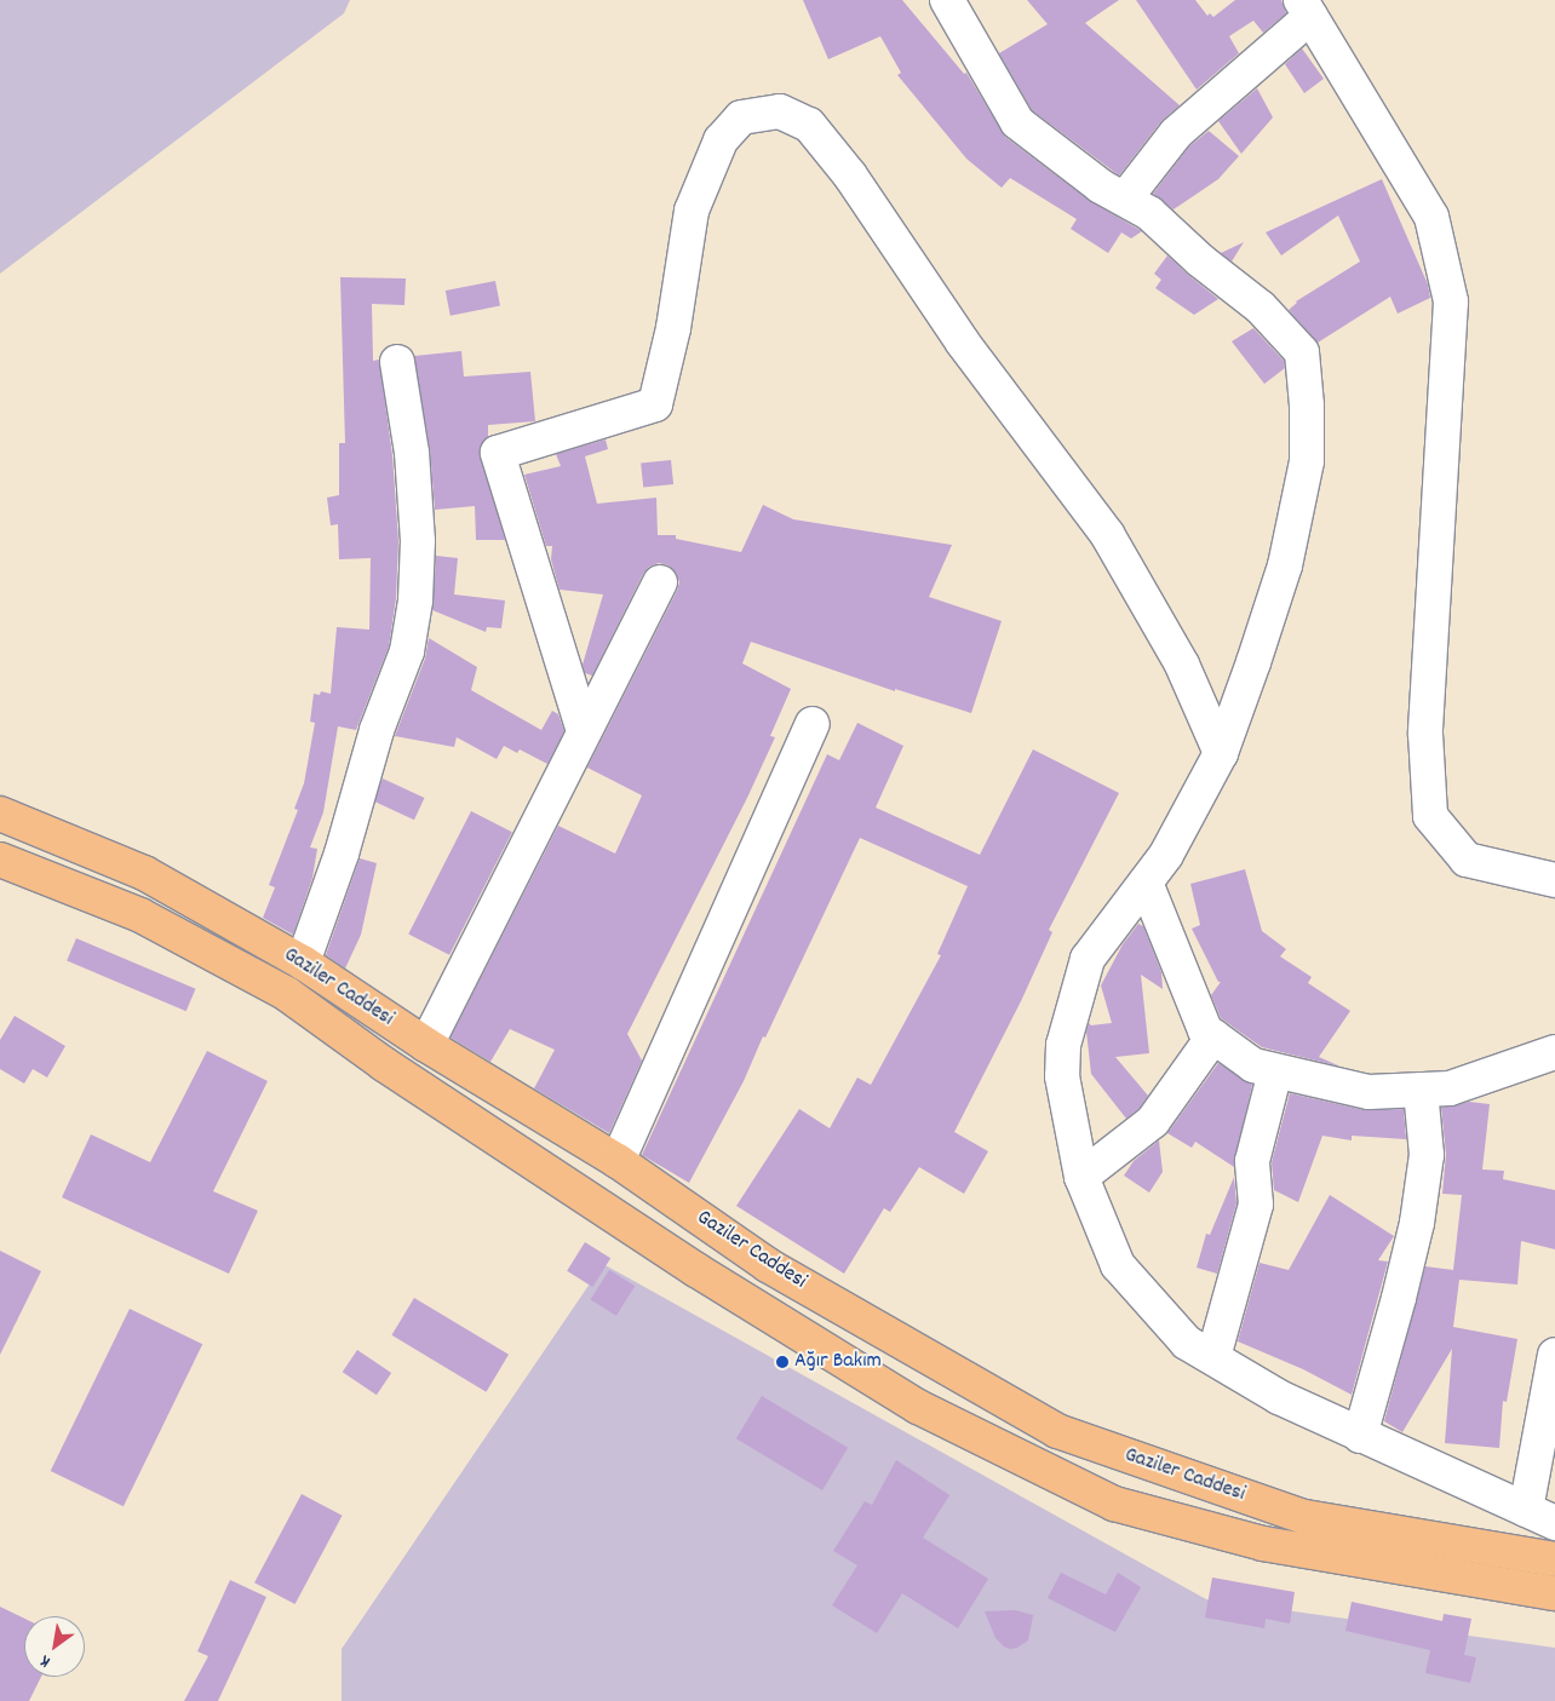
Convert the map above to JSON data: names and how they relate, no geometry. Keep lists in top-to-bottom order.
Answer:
{
  "streets": {
    "main road": ["Gaziler Caddesi"]
  },
  "places": ["Ağır Bakım"],
  "north": "bottom left"
}
